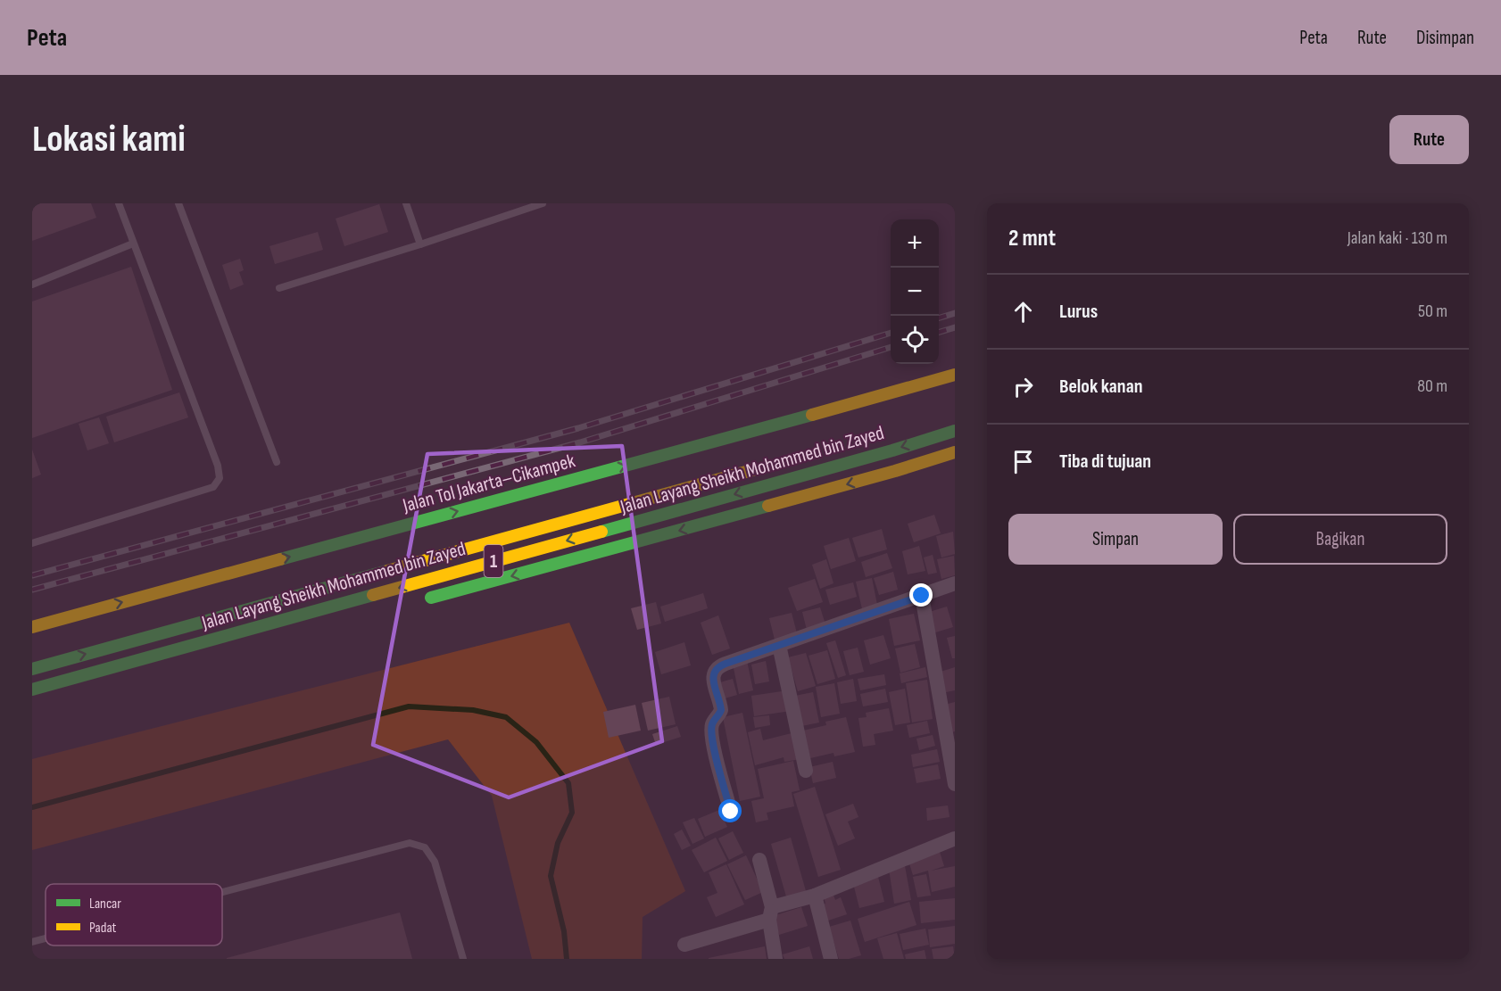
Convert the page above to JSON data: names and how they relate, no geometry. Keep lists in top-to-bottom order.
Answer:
{
  "streets": {
    "highway": ["Jalan Layang Sheikh Mohammed bin Zayed", "Jalan Tol Jakarta–Cikampek", "1"]
  },
  "legend": ["Lancar", "Padat"],
  "page": {
    "header": "Peta",
    "nav": ["Peta", "Rute", "Disimpan"],
    "buttons": [
      "Rute",
      ["Simpan", "Bagikan"]
    ],
    "title": "Lokasi kami",
    "heading": ["2 mnt", "Jalan kaki · 130 m"],
    "map_buttons": ["+", "−"],
    "list": [
      ["Lurus", "50 m"],
      ["Belok kanan", "80 m"],
      "Tiba di tujuan"
    ]
  }
}
